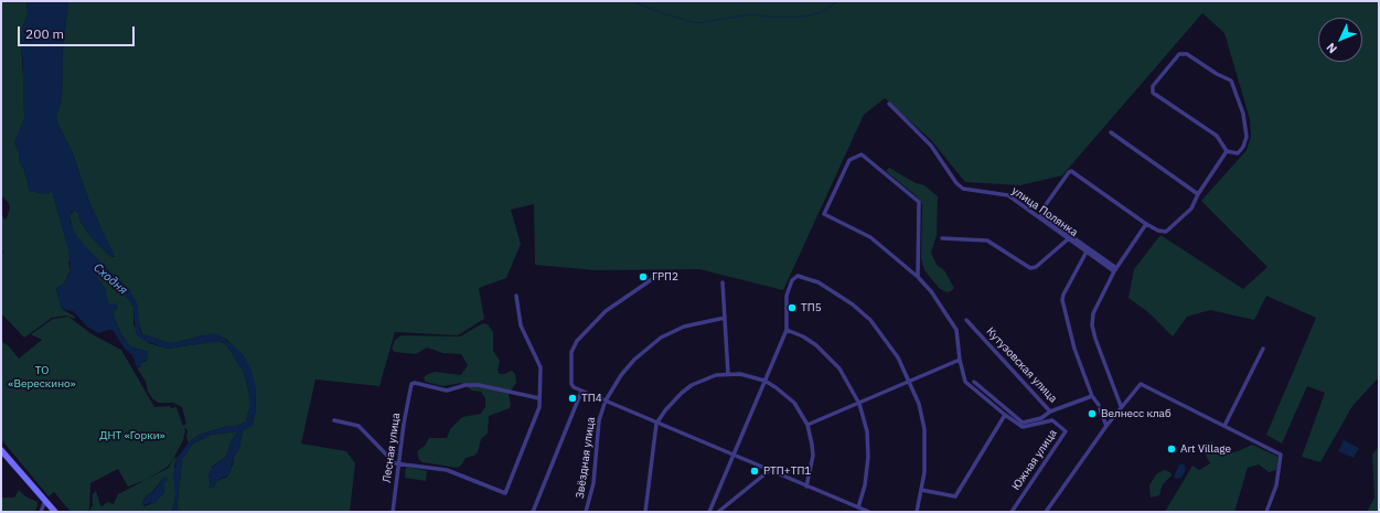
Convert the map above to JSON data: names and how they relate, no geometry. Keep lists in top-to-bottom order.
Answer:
{
  "streets": {
    "street": [
      "улица Полянка",
      "Кутузовская улица",
      "Лесная улица",
      "Звёздная улица",
      "Южная улица"
    ]
  },
  "water": ["Сходня"],
  "parks": ["ТО «Верескино»", "ДНТ «Горки»"],
  "places": [
    "ГРП2",
    "ТП5",
    "ТП4",
    "Велнесс клаб",
    "Art Village",
    "РТП+ТП1"
  ],
  "scale_bar": "200 m",
  "north": "bottom left"
}
